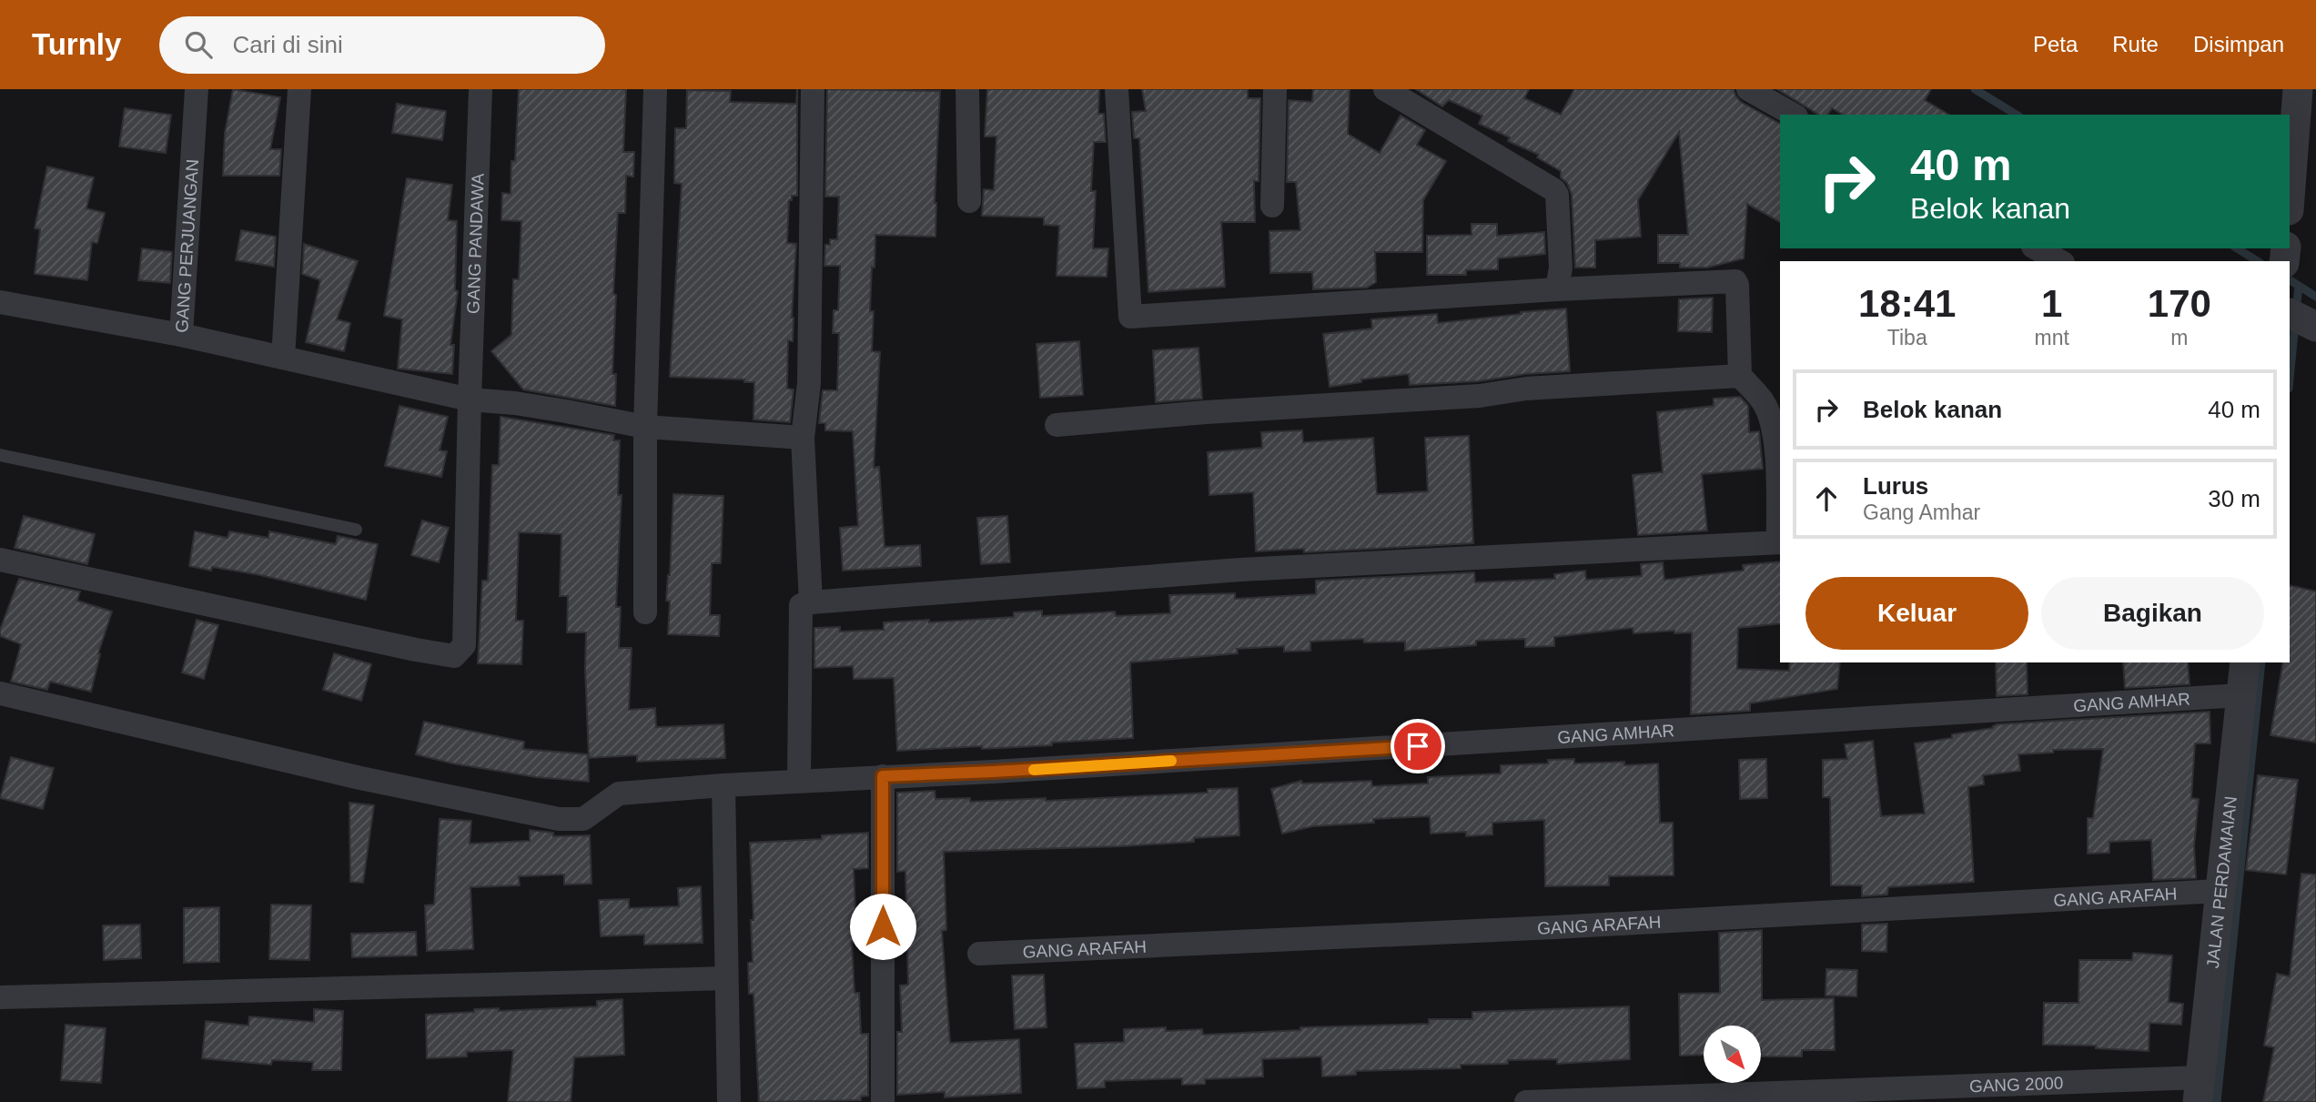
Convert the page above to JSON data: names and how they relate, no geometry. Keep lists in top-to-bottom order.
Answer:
{
  "streets": {
    "street": [
      "GANG PERJUANGAN",
      "GANG PANDAWA",
      "GANG AMHAR",
      "JALAN PERDAMAIAN",
      "GANG ARAFAH",
      "GANG 2000"
    ]
  },
  "crossings": [
    ["GANG AMHAR", "JALAN PERDAMAIAN"],
    ["JALAN PERDAMAIAN", "GANG ARAFAH"],
    ["JALAN PERDAMAIAN", "GANG 2000"]
  ],
  "north": "bottom right",
  "page": {
    "header": "Turnly",
    "search": "Cari di sini",
    "nav": ["Peta", "Rute", "Disimpan"],
    "turn": ["40 m", "Belok kanan"],
    "eta": [
      "18:41",
      "Tiba",
      "1",
      "mnt",
      "170",
      "m"
    ],
    "list": [
      {
        "name": "Belok kanan",
        "value": "40 m"
      },
      {
        "name": "Lurus",
        "note": "Gang Amhar",
        "value": "30 m"
      }
    ],
    "buttons": ["Keluar", "Bagikan"]
  }
}
